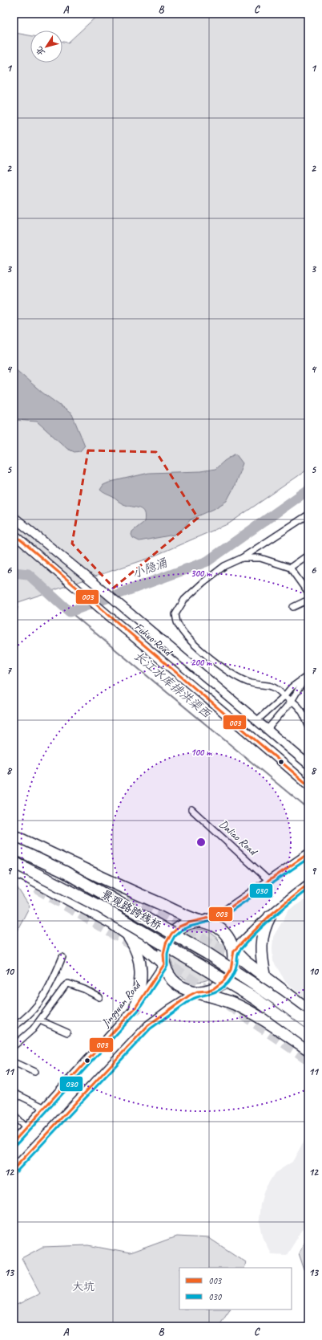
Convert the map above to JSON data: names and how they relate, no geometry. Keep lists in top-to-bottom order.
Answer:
{
  "streets": {
    "highway": ["景观路跨线桥"],
    "street": ["Fuhuo Road", "Daliao Road", "Jingguan Road"]
  },
  "water": ["小隐涌", "长江水库排洪渠西"],
  "parks": ["大坑"],
  "lines": ["transit line 003", "transit line 030"],
  "legend": ["003", "030"],
  "north": "bottom left",
  "grid": {
    "columns": ["A", "B", "C"],
    "rows": [
      "1",
      "2",
      "3",
      "4",
      "5",
      "6",
      "7",
      "8",
      "9",
      "10",
      "11",
      "12",
      "13"
    ]
  },
  "rings": ["300 m", "200 m", "100 m"]
}
